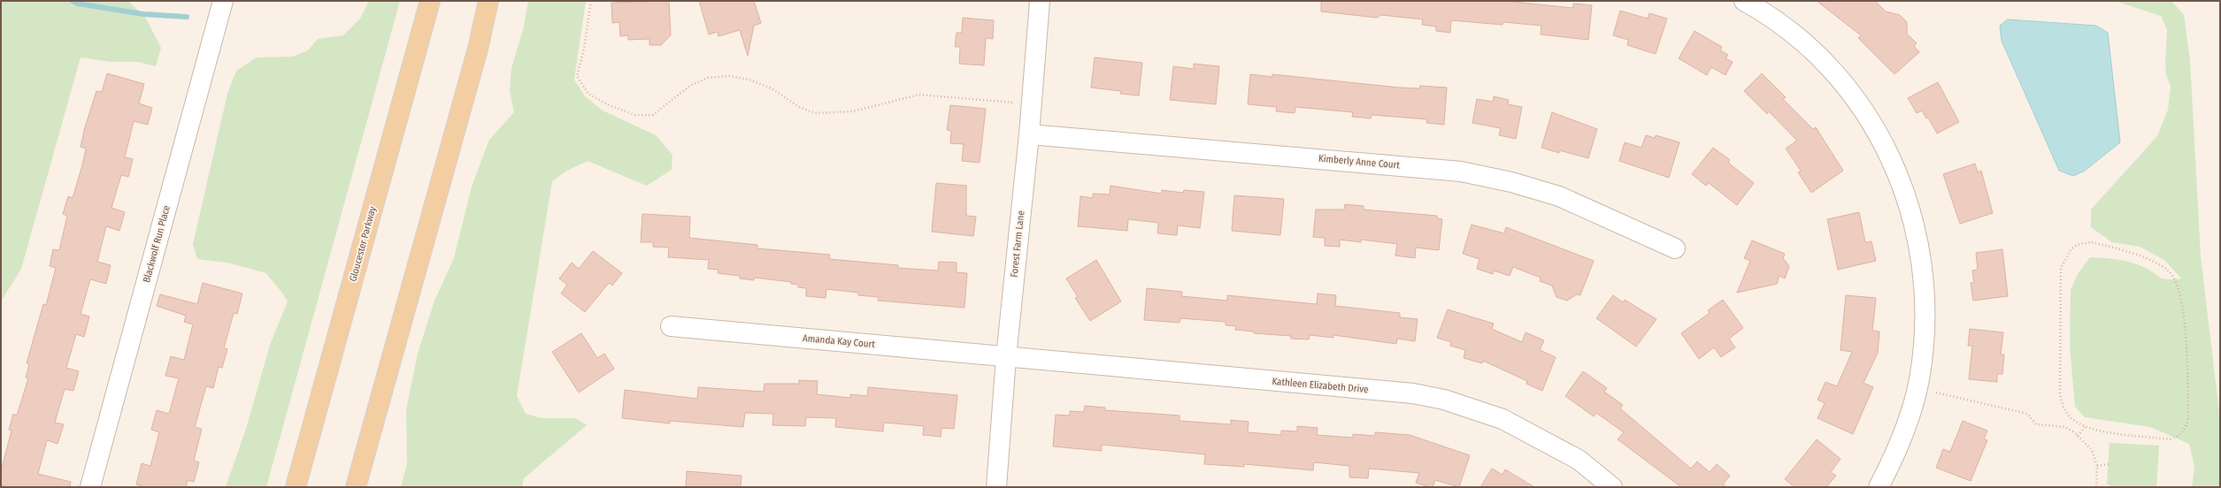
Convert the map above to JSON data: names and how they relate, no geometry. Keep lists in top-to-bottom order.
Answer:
{
  "streets": {
    "main road": ["Gloucester Parkway"],
    "street": [
      "Kimberly Anne Court",
      "Blackwolf Run Place",
      "Forest Farm Lane",
      "Amanda Kay Court",
      "Kathleen Elizabeth Drive"
    ]
  },
  "crossings": [
    ["Kimberly Anne Court", "Forest Farm Lane"],
    ["Forest Farm Lane", "Amanda Kay Court"],
    ["Forest Farm Lane", "Kathleen Elizabeth Drive"],
    ["Amanda Kay Court", "Kathleen Elizabeth Drive"]
  ]
}
